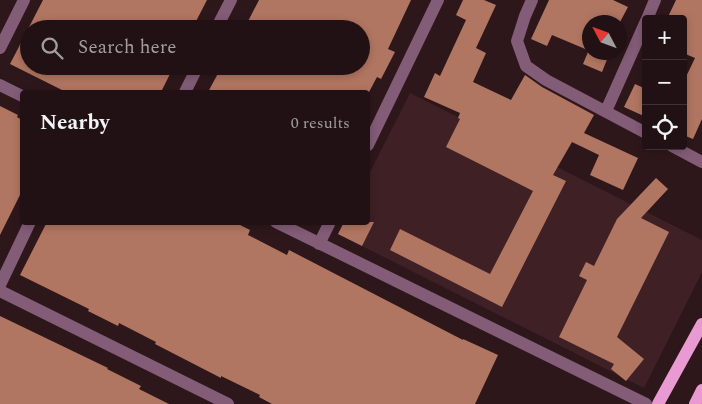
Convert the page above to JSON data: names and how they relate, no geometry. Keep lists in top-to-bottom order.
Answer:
{
  "north": "top left",
  "page": {
    "map_buttons": ["+", "−"],
    "search": "Search here",
    "heading": ["Nearby", "0 results"]
  }
}
